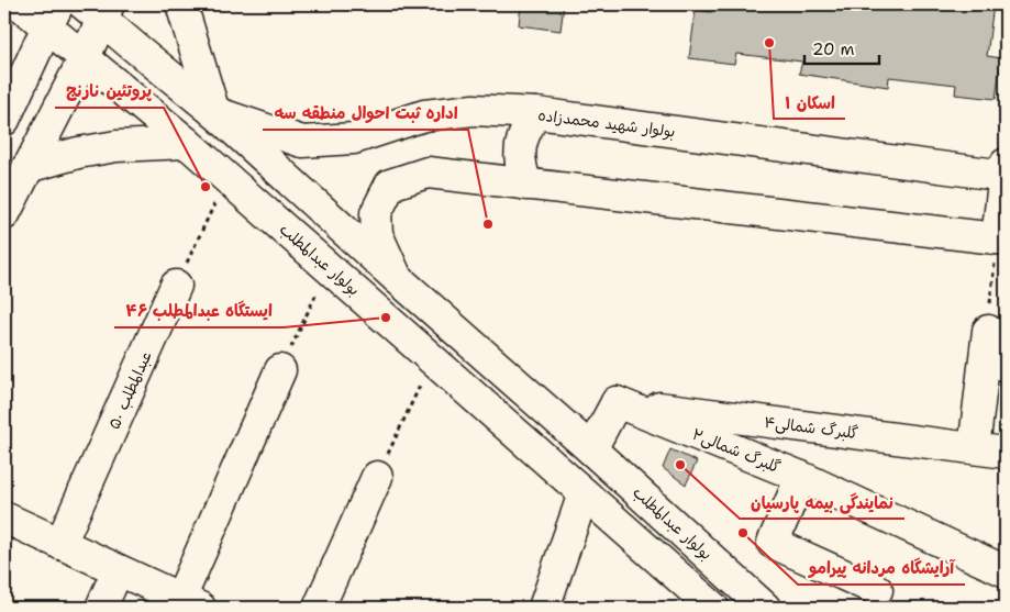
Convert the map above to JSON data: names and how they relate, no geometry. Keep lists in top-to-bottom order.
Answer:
{
  "streets": {
    "street": [
      "بولوار شهید محمدزاده",
      "بولوار عبدالمطلب",
      "عبدالمطلب ۵۰",
      "گلبرگ شمالی۴",
      "گلبرگ شمالی۲"
    ]
  },
  "crossings": [
    ["بولوار شهید محمدزاده", "بولوار عبدالمطلب"],
    ["گلبرگ شمالی۴", "گلبرگ شمالی۲"]
  ],
  "places": [
    "اسکان ۱",
    "پروتئین نارنج",
    "اداره ثبت احوال منطقه سه",
    "ایستگاه عبدالمطلب ۴۶",
    "نمایندگی بیمه پارسیان",
    "آرایشگاه مردانه پیرامو"
  ],
  "scale_bar": "20 m"
}
